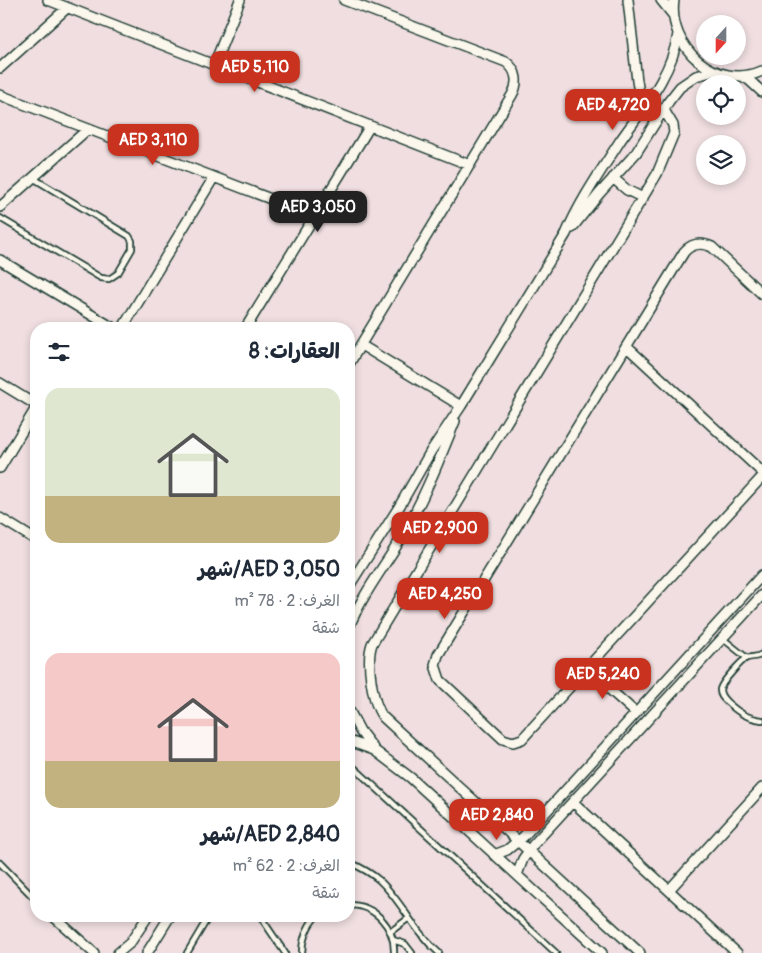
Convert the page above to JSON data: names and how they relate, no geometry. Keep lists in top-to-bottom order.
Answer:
{
  "north": "bottom",
  "page": {
    "price": [
      "AED 5,110",
      "AED 4,720",
      "AED 3,110",
      "AED 3,050",
      "AED 2,900",
      "AED 4,250",
      "AED 5,240",
      "AED 2,840"
    ],
    "heading": "العقارات: 8",
    "list": [
      {
        "name": "AED 3,050/شهر",
        "note": "الغرف: 2 · 78 m² · شقة"
      },
      {
        "name": "AED 2,840/شهر",
        "note": "الغرف: 2 · 62 m² · شقة"
      }
    ]
  }
}
